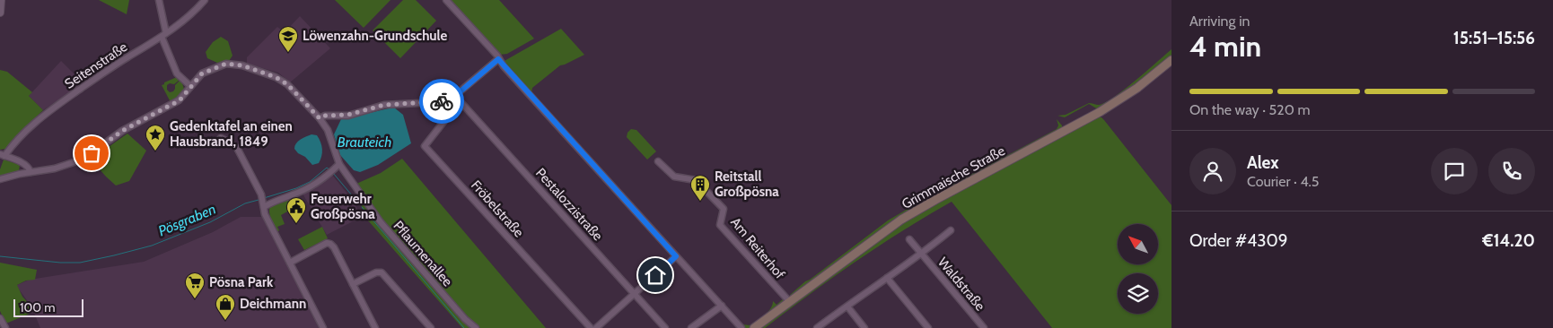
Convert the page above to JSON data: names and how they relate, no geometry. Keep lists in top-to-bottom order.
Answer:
{
  "streets": {
    "main road": ["Grimmaische Straße"],
    "street": [
      "Seitenstraße",
      "Pestalozzistraße",
      "Fröbelstraße",
      "Am Reiterhof",
      "Pflaumenallee",
      "Waldstraße"
    ]
  },
  "crossings": [
    ["Grimmaische Straße", "Am Reiterhof"],
    ["Pestalozzistraße", "Fröbelstraße"]
  ],
  "water": ["Brauteich", "Pösgraben"],
  "places": {
    "school or university": ["Löwenzahn-Grundschule"],
    "place": ["Gedenktafel an einen Hausbrand, 1849"],
    "building": ["Reitstall Großpösna"],
    "public building": ["Feuerwehr Großpösna"],
    "supermarket": ["Pösna Park"],
    "shop": ["Deichmann"]
  },
  "scale_bar": "100 m",
  "north": "top left",
  "page": {
    "heading": ["4 min", "Arriving in", "15:51–15:56"],
    "panel": [
      "Alex",
      "Courier · 4.5",
      "Order #4309",
      "€14.20"
    ],
    "bar": "On the way · 520 m",
    "scale": "100 m"
  }
}
